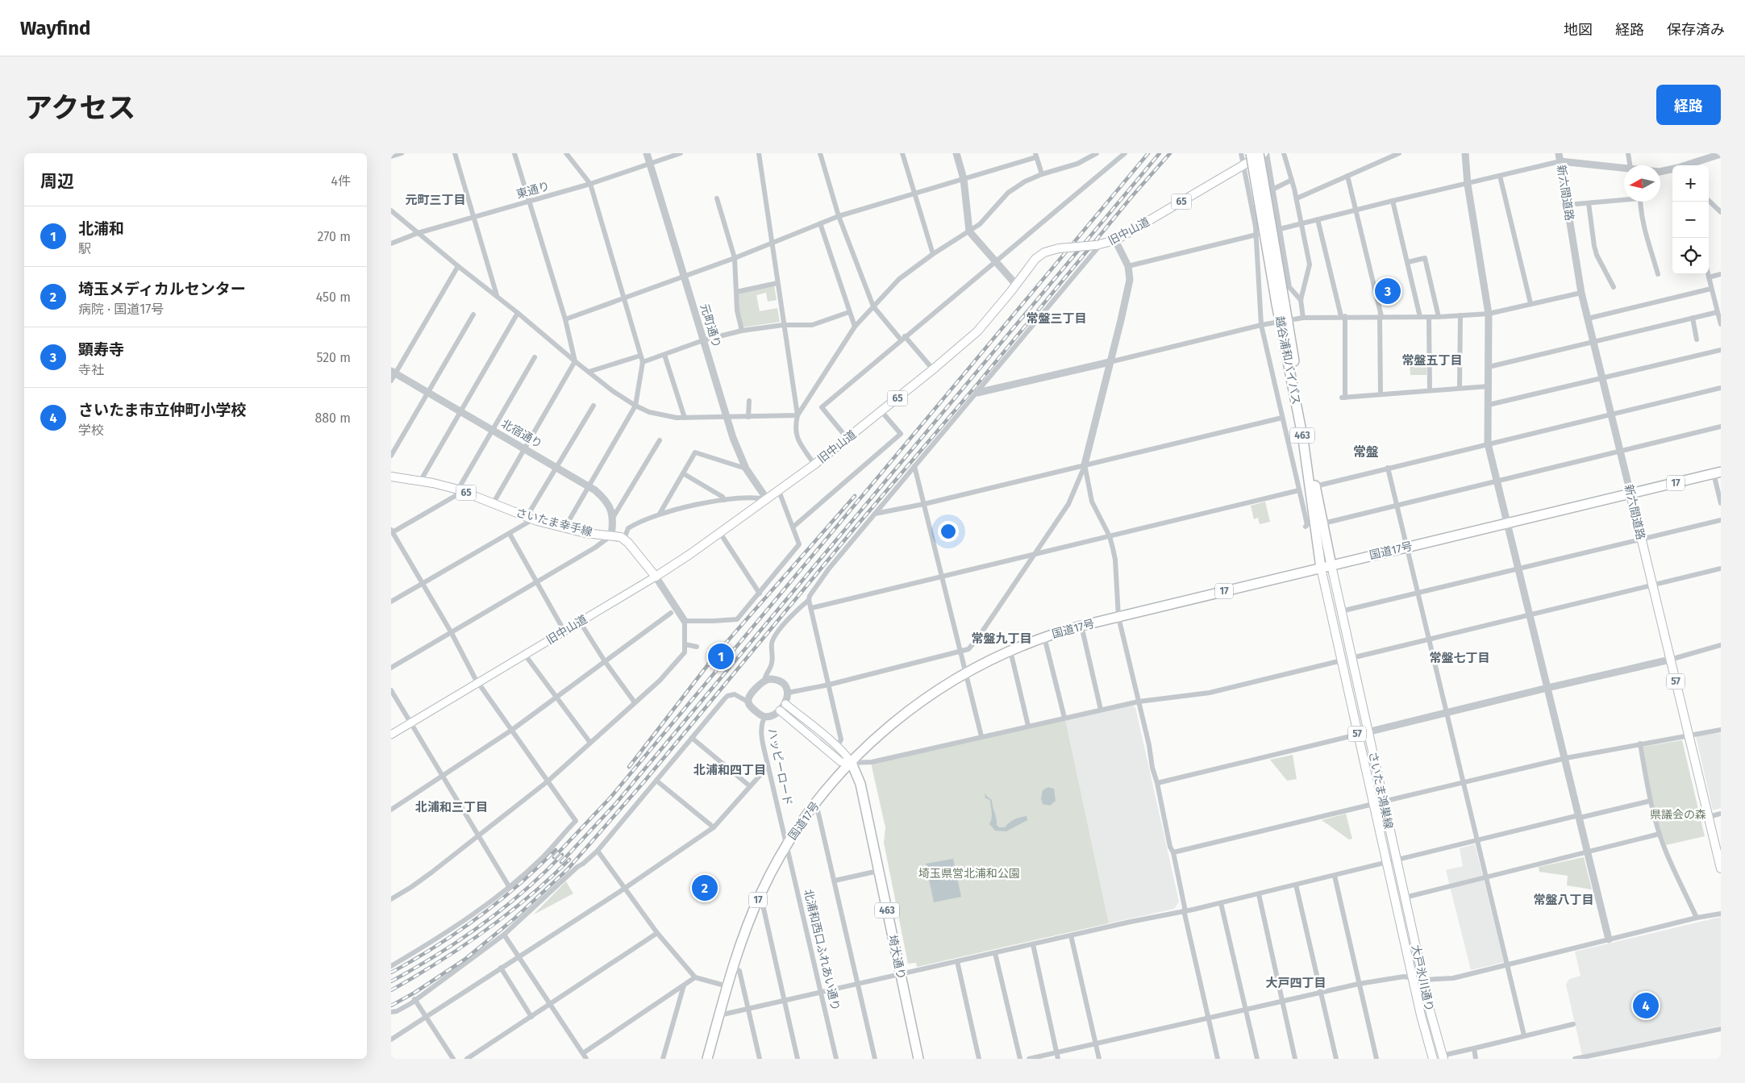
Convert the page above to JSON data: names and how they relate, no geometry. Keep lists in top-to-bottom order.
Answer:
{
  "streets": {
    "highway": [
      "越谷浦和バイパス",
      "463",
      "17",
      "国道17号",
      "埼大通り"
    ],
    "main road": [
      "新六間道路",
      "65",
      "旧中山道",
      "さいたま幸手線",
      "57",
      "さいたま鴻巣線",
      "大戸氷川通り"
    ],
    "street": [
      "東通り",
      "元町通り",
      "北宿通り",
      "ハッピーロード",
      "北浦和西口ふれあい通り"
    ]
  },
  "crossings": [
    ["東通り", "元町通り"],
    ["新六間道路", "17"],
    ["新六間道路", "国道17号"],
    ["旧中山道", "元町通り"],
    ["越谷浦和バイパス", "国道17号"],
    ["越谷浦和バイパス", "さいたま鴻巣線"],
    ["17", "国道17号"],
    ["国道17号", "ハッピーロード"],
    ["国道17号", "さいたま鴻巣線"],
    ["国道17号", "北浦和西口ふれあい通り"],
    ["国道17号", "埼大通り"],
    ["ハッピーロード", "北浦和西口ふれあい通り"],
    ["さいたま鴻巣線", "大戸氷川通り"]
  ],
  "districts": [
    "元町三丁目",
    "常盤三丁目",
    "常盤五丁目",
    "常盤",
    "常盤九丁目",
    "常盤七丁目",
    "北浦和四丁目",
    "北浦和三丁目",
    "常盤八丁目",
    "大戸四丁目"
  ],
  "parks": ["県議会の森", "埼玉県営北浦和公園"],
  "north": "left",
  "page": {
    "header": "Wayfind",
    "nav": ["地図", "経路", "保存済み"],
    "title": "アクセス",
    "buttons": "経路",
    "heading": ["周辺", "4件"],
    "map_buttons": ["+", "−"],
    "list": [
      {
        "mark": "1",
        "name": "北浦和",
        "note": "駅",
        "value": "270 m"
      },
      {
        "mark": "2",
        "name": "埼玉メディカルセンター",
        "note": "病院 · 国道17号",
        "value": "450 m"
      },
      {
        "mark": "3",
        "name": "顕寿寺",
        "note": "寺社",
        "value": "520 m"
      },
      {
        "mark": "4",
        "name": "さいたま市立仲町小学校",
        "note": "学校",
        "value": "880 m"
      }
    ],
    "pins": [
      "3",
      "1",
      "2",
      "4"
    ]
  }
}
